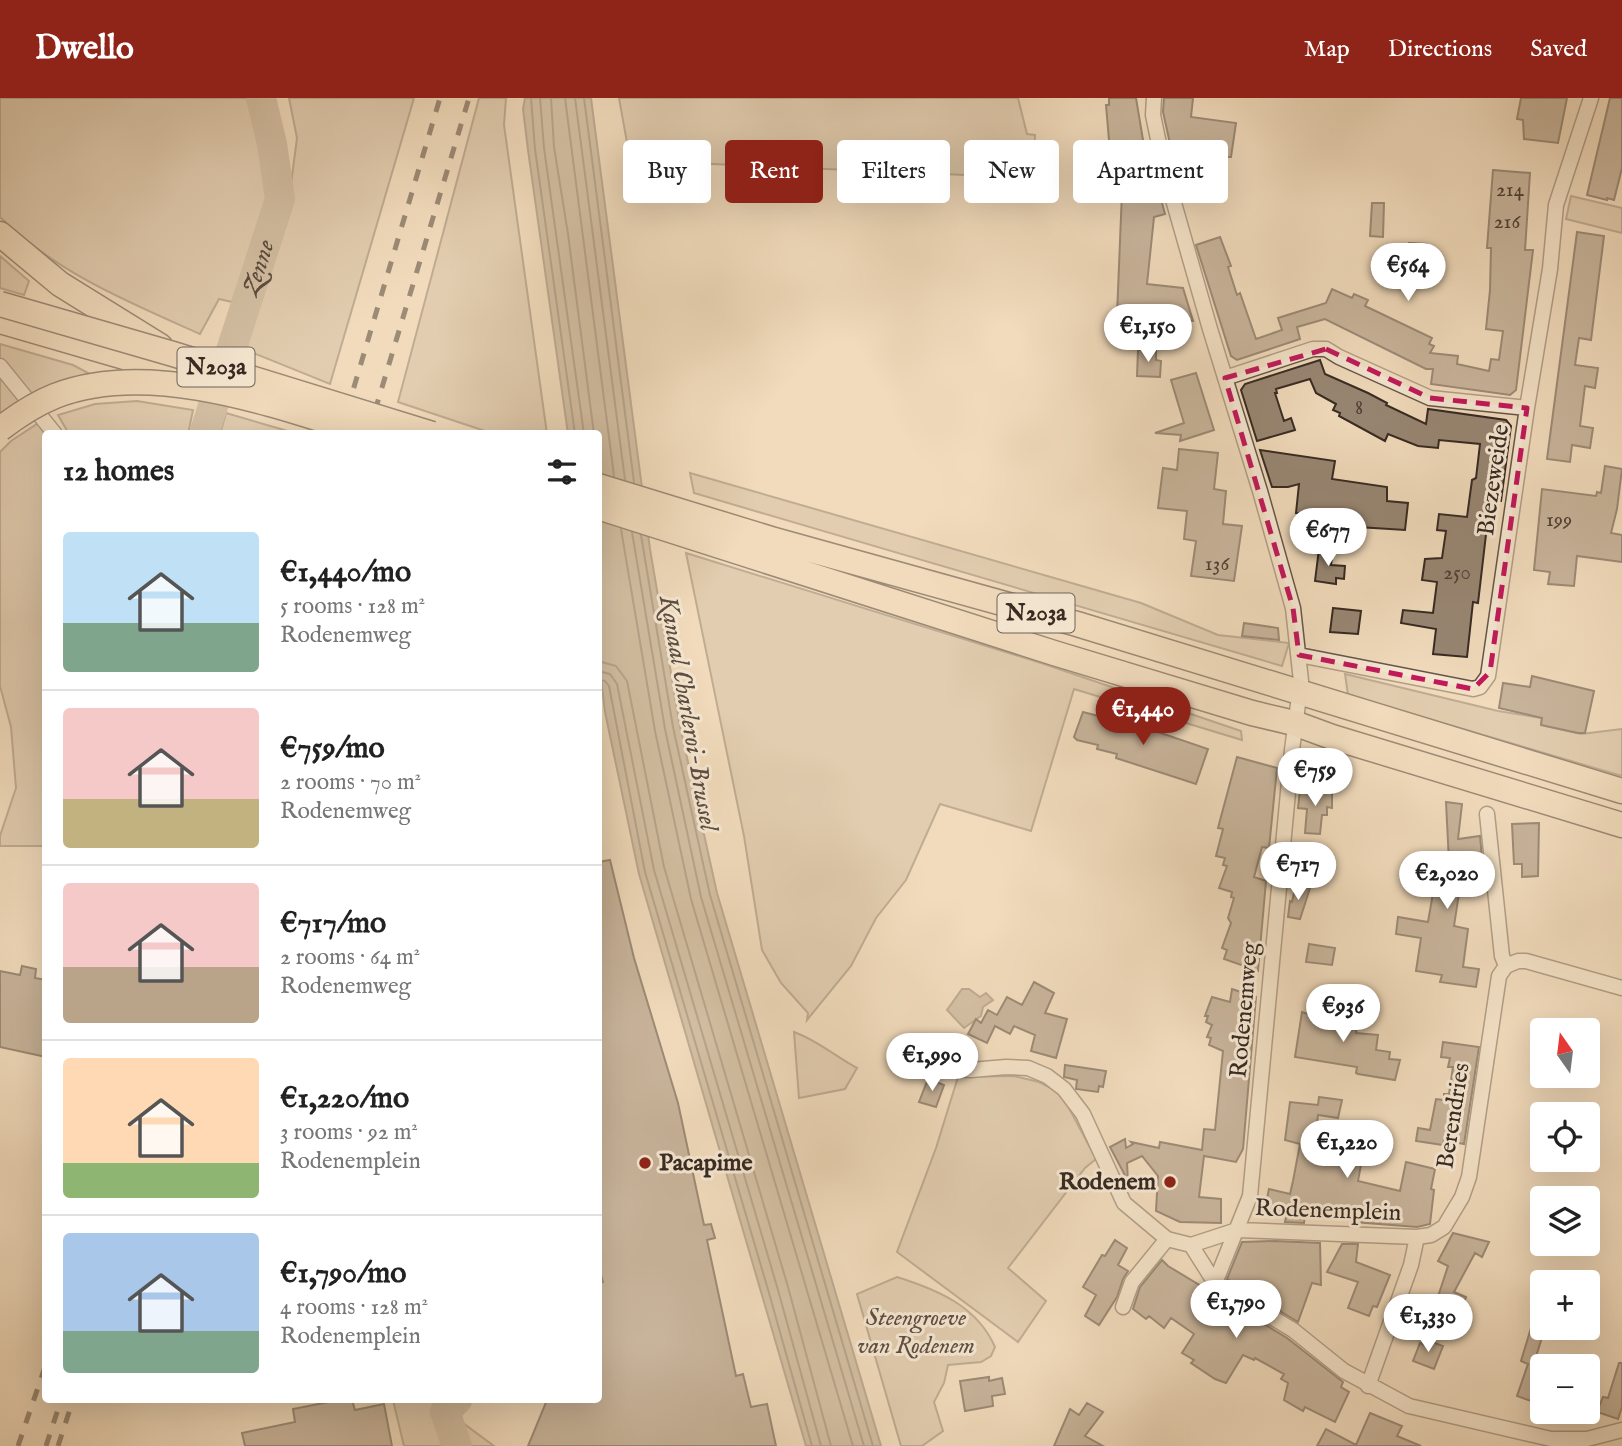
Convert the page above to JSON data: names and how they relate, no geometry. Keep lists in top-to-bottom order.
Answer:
{
  "streets": {
    "highway": ["N203a"],
    "street": [
      "Biezeweide",
      "Rodenemweg",
      "Berendries",
      "Rodenemplein"
    ]
  },
  "crossings": [
    ["N203a", "Rodenemweg"],
    ["Biezeweide", "Rodenemweg"],
    ["Rodenemweg", "Rodenemplein"],
    ["Berendries", "Rodenemplein"]
  ],
  "water": ["Zenne", "Kanaal Charleroi-Brussel"],
  "parks": ["Steengroeve van Rodenem"],
  "places": ["Pacapime", "Rodenem"],
  "house_numbers": [
    "214",
    "216",
    "8",
    "199",
    "136",
    "250"
  ],
  "north": "top",
  "page": {
    "header": "Dwello",
    "nav": ["Map", "Directions", "Saved"],
    "chip": [
      "Buy",
      "Rent",
      "Filters",
      "New",
      "Apartment"
    ],
    "price": [
      "€564",
      "€1,150",
      "€677",
      "€1,440",
      "€759",
      "€717",
      "€2,020",
      "€936",
      "€1,990",
      "€1,220",
      "€1,790",
      "€1,330"
    ],
    "heading": "12 homes",
    "list": [
      {
        "name": "€1,440/mo",
        "note": "5 rooms · 128 m² · Rodenemweg"
      },
      {
        "name": "€759/mo",
        "note": "2 rooms · 70 m² · Rodenemweg"
      },
      {
        "name": "€717/mo",
        "note": "2 rooms · 64 m² · Rodenemweg"
      },
      {
        "name": "€1,220/mo",
        "note": "3 rooms · 92 m² · Rodenemplein"
      },
      {
        "name": "€1,790/mo",
        "note": "4 rooms · 128 m² · Rodenemplein"
      }
    ],
    "map_buttons": ["+", "−"]
  }
}
